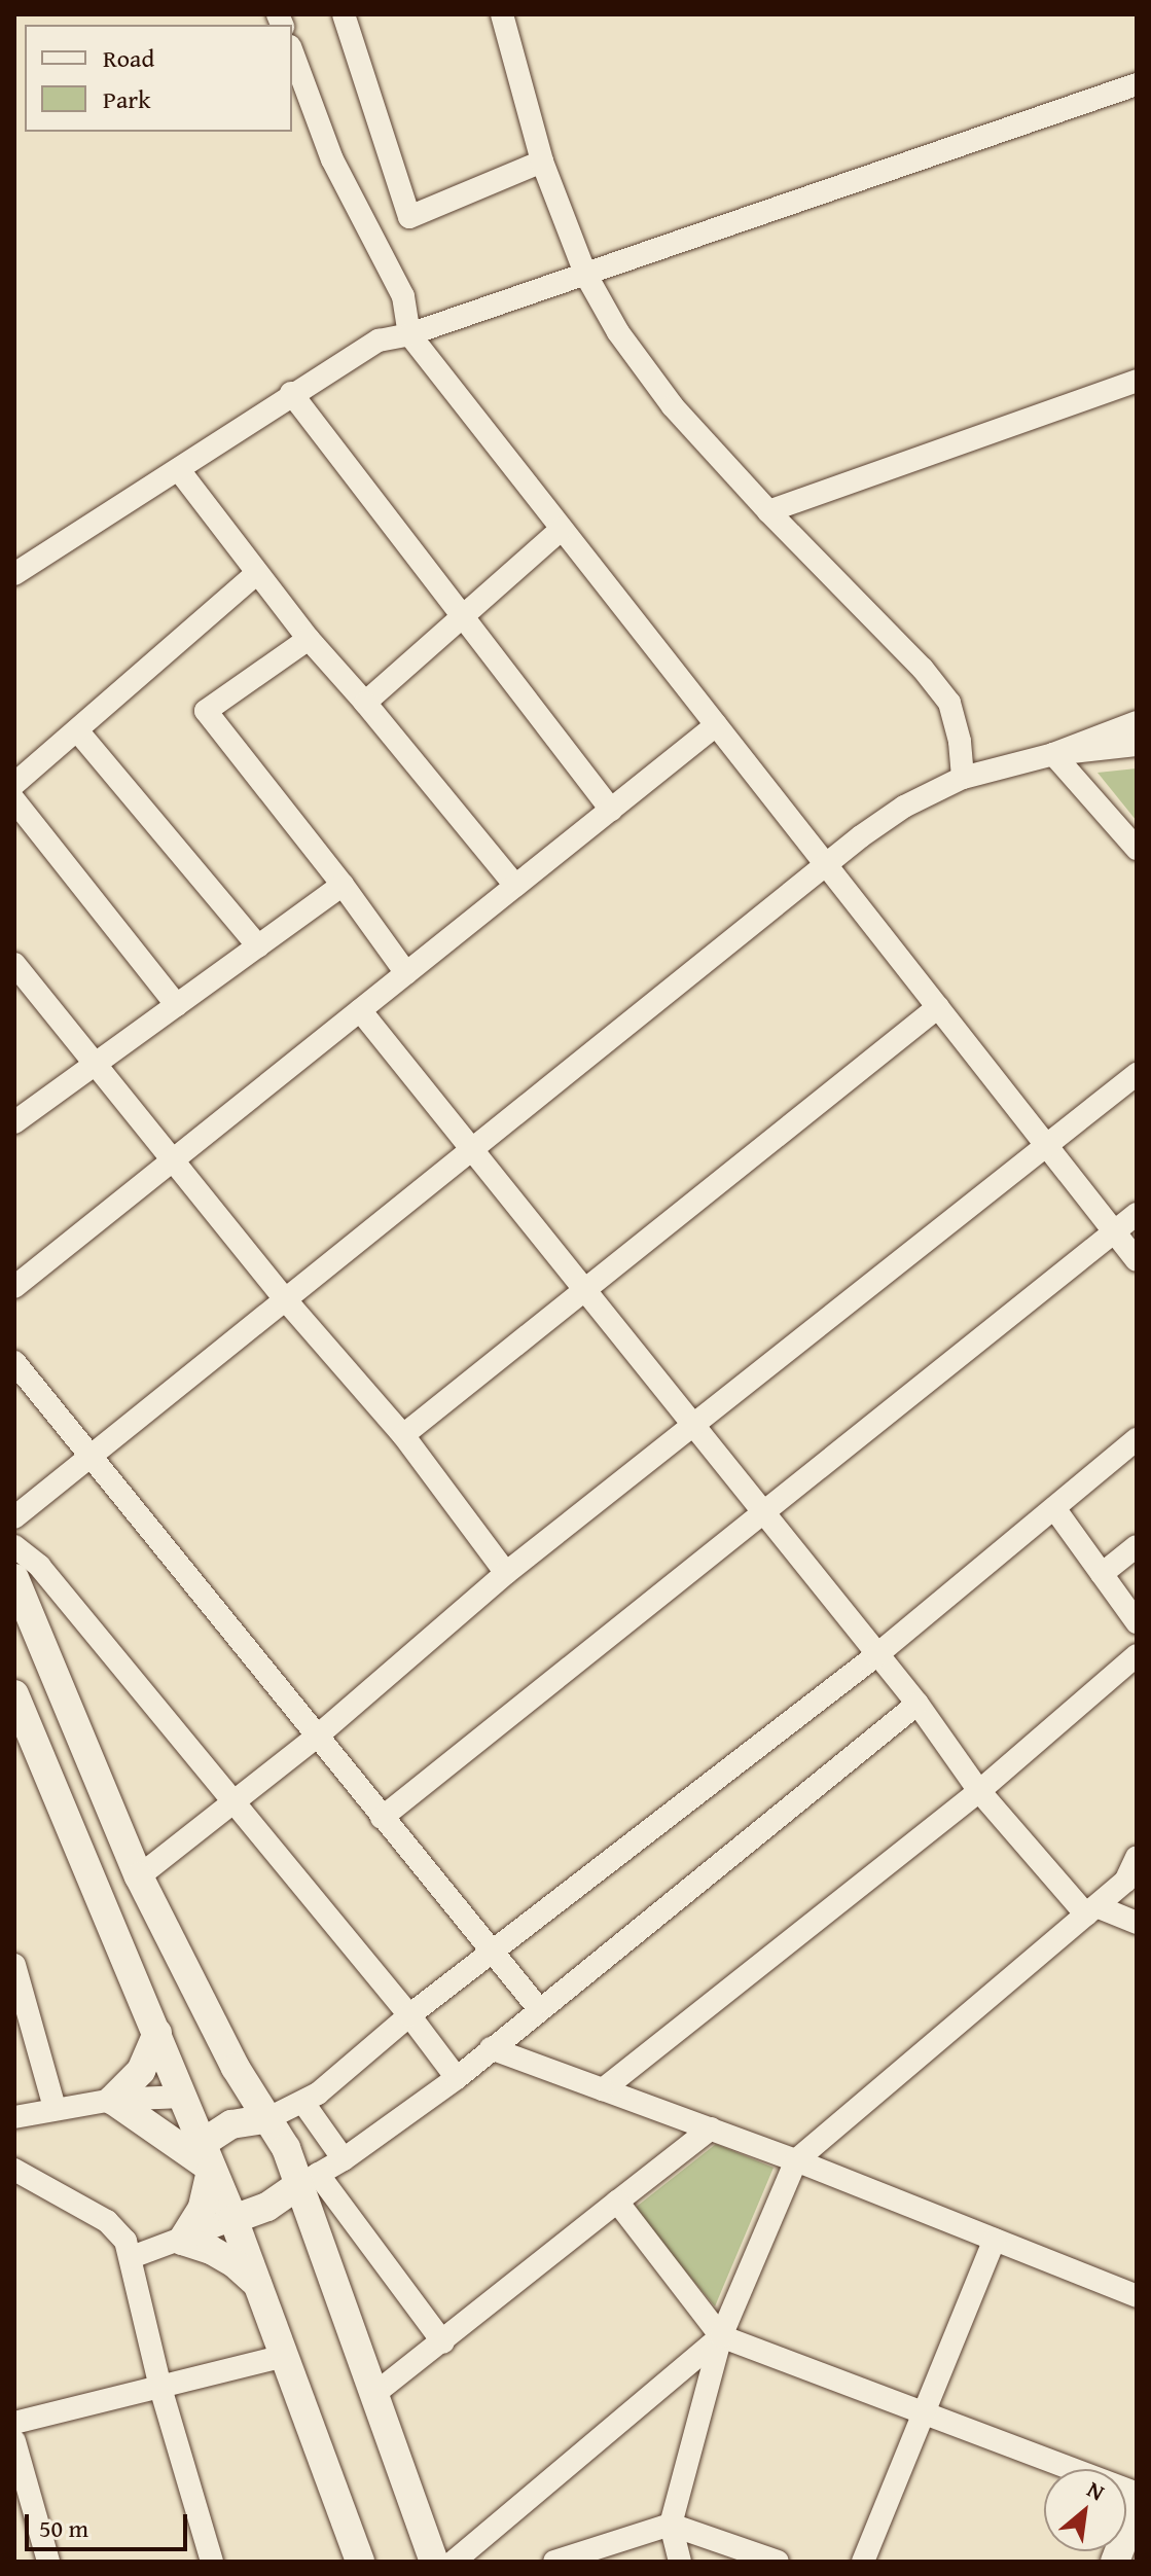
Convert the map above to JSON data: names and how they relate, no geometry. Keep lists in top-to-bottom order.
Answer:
{
  "legend": ["Road", "Park"],
  "scale_bar": "50 m",
  "north": "top right"
}
